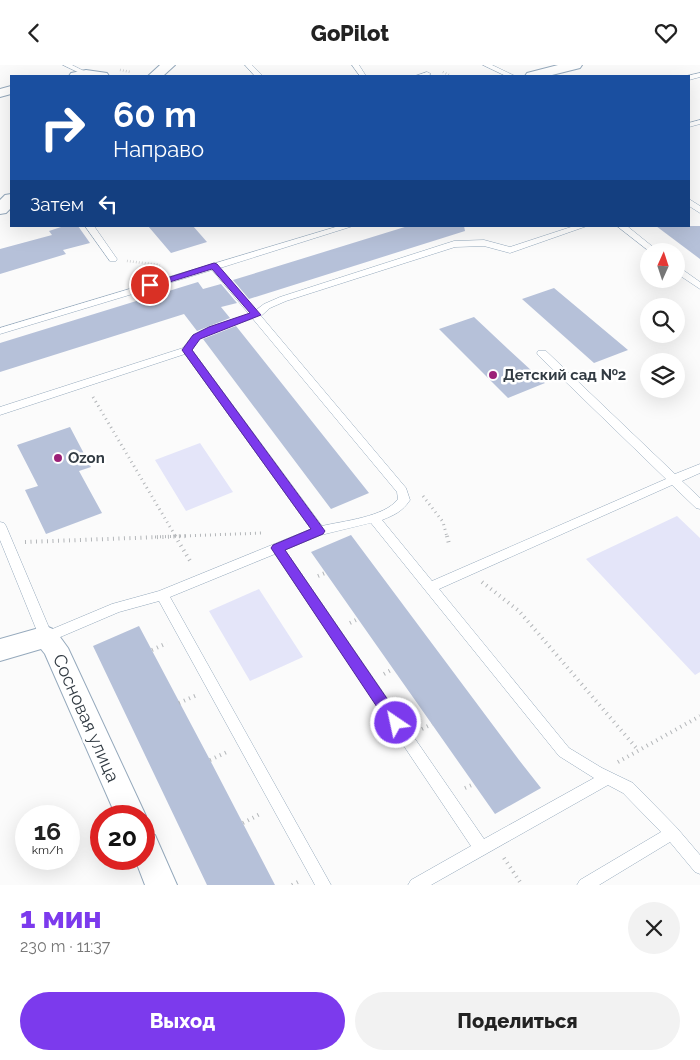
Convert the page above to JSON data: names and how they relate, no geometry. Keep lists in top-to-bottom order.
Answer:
{
  "streets": {
    "street": ["Сосновая улица"]
  },
  "places": ["Детский сад №2", "Ozon"],
  "north": "top",
  "page": {
    "header": "GoPilot",
    "turn": ["60 m", "Направо"],
    "then": "Затем",
    "speed": "16 km/h",
    "limit": "20",
    "heading": ["1 мин", "230 m · 11:37"],
    "buttons": ["Выход", "Поделиться"]
  }
}
